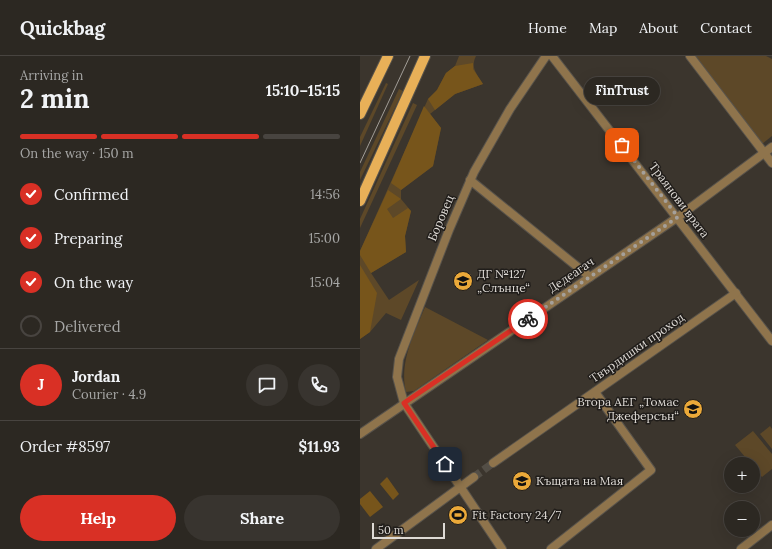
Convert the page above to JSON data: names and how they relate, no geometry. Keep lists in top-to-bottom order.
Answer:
{
  "streets": {
    "street": [
      "Траянови врата",
      "Боровец",
      "Дедеагач",
      "Твърдишки проход"
    ]
  },
  "crossings": [
    ["Траянови врата", "Дедеагач"],
    ["Траянови врата", "Твърдишки проход"],
    ["Боровец", "Дедеагач"]
  ],
  "places": {
    "other": ["FinTrust"],
    "school or university": ["ДГ №127 „Слънце“", "Втора АЕГ „Томас Джеферсън“", "Къщата на Мая"],
    "sports": ["Fit Factory 24/7"]
  },
  "scale_bar": "50 m",
  "page": {
    "header": "Quickbag",
    "nav": [
      "Home",
      "Map",
      "About",
      "Contact"
    ],
    "heading": ["2 min", "Arriving in", "15:10–15:15"],
    "panel": [
      "Jordan",
      "Courier · 4.9",
      "Order #8597",
      "$11.93"
    ],
    "bubble": "FinTrust",
    "bar": "On the way · 150 m",
    "list": [
      ["Confirmed", "14:56"],
      ["Preparing", "15:00"],
      ["On the way", "15:04"],
      "Delivered"
    ],
    "round": "J",
    "map_buttons": ["+", "−"],
    "buttons": ["Help", "Share"],
    "scale": "50 m"
  }
}
